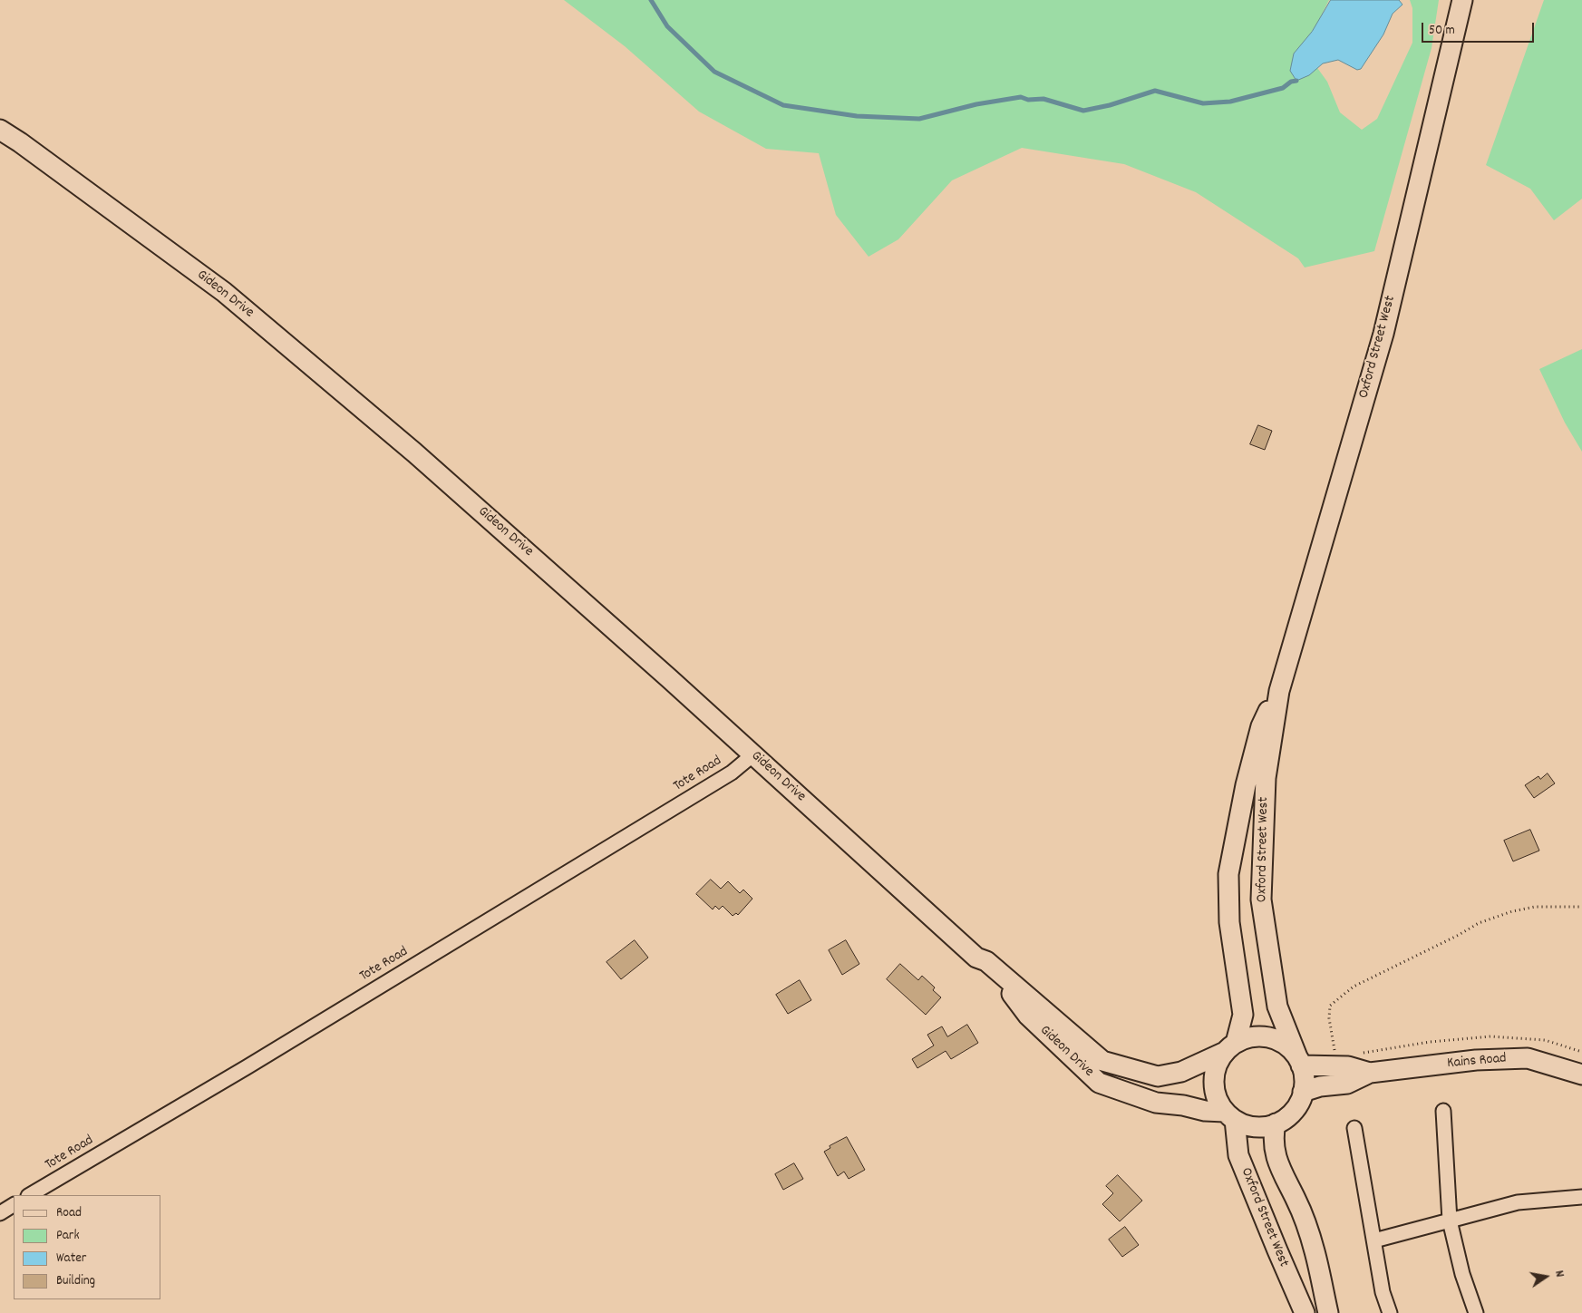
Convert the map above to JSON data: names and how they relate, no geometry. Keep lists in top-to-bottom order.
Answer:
{
  "streets": {
    "main road": ["Gideon Drive", "Oxford Street West", "Kains Road"],
    "street": ["Tote Road"]
  },
  "crossings": [
    ["Gideon Drive", "Oxford Street West"],
    ["Gideon Drive", "Tote Road"],
    ["Gideon Drive", "Kains Road"],
    ["Oxford Street West", "Kains Road"]
  ],
  "legend": [
    "Road",
    "Park",
    "Water",
    "Building"
  ],
  "scale_bar": "50 m",
  "north": "right"
}
